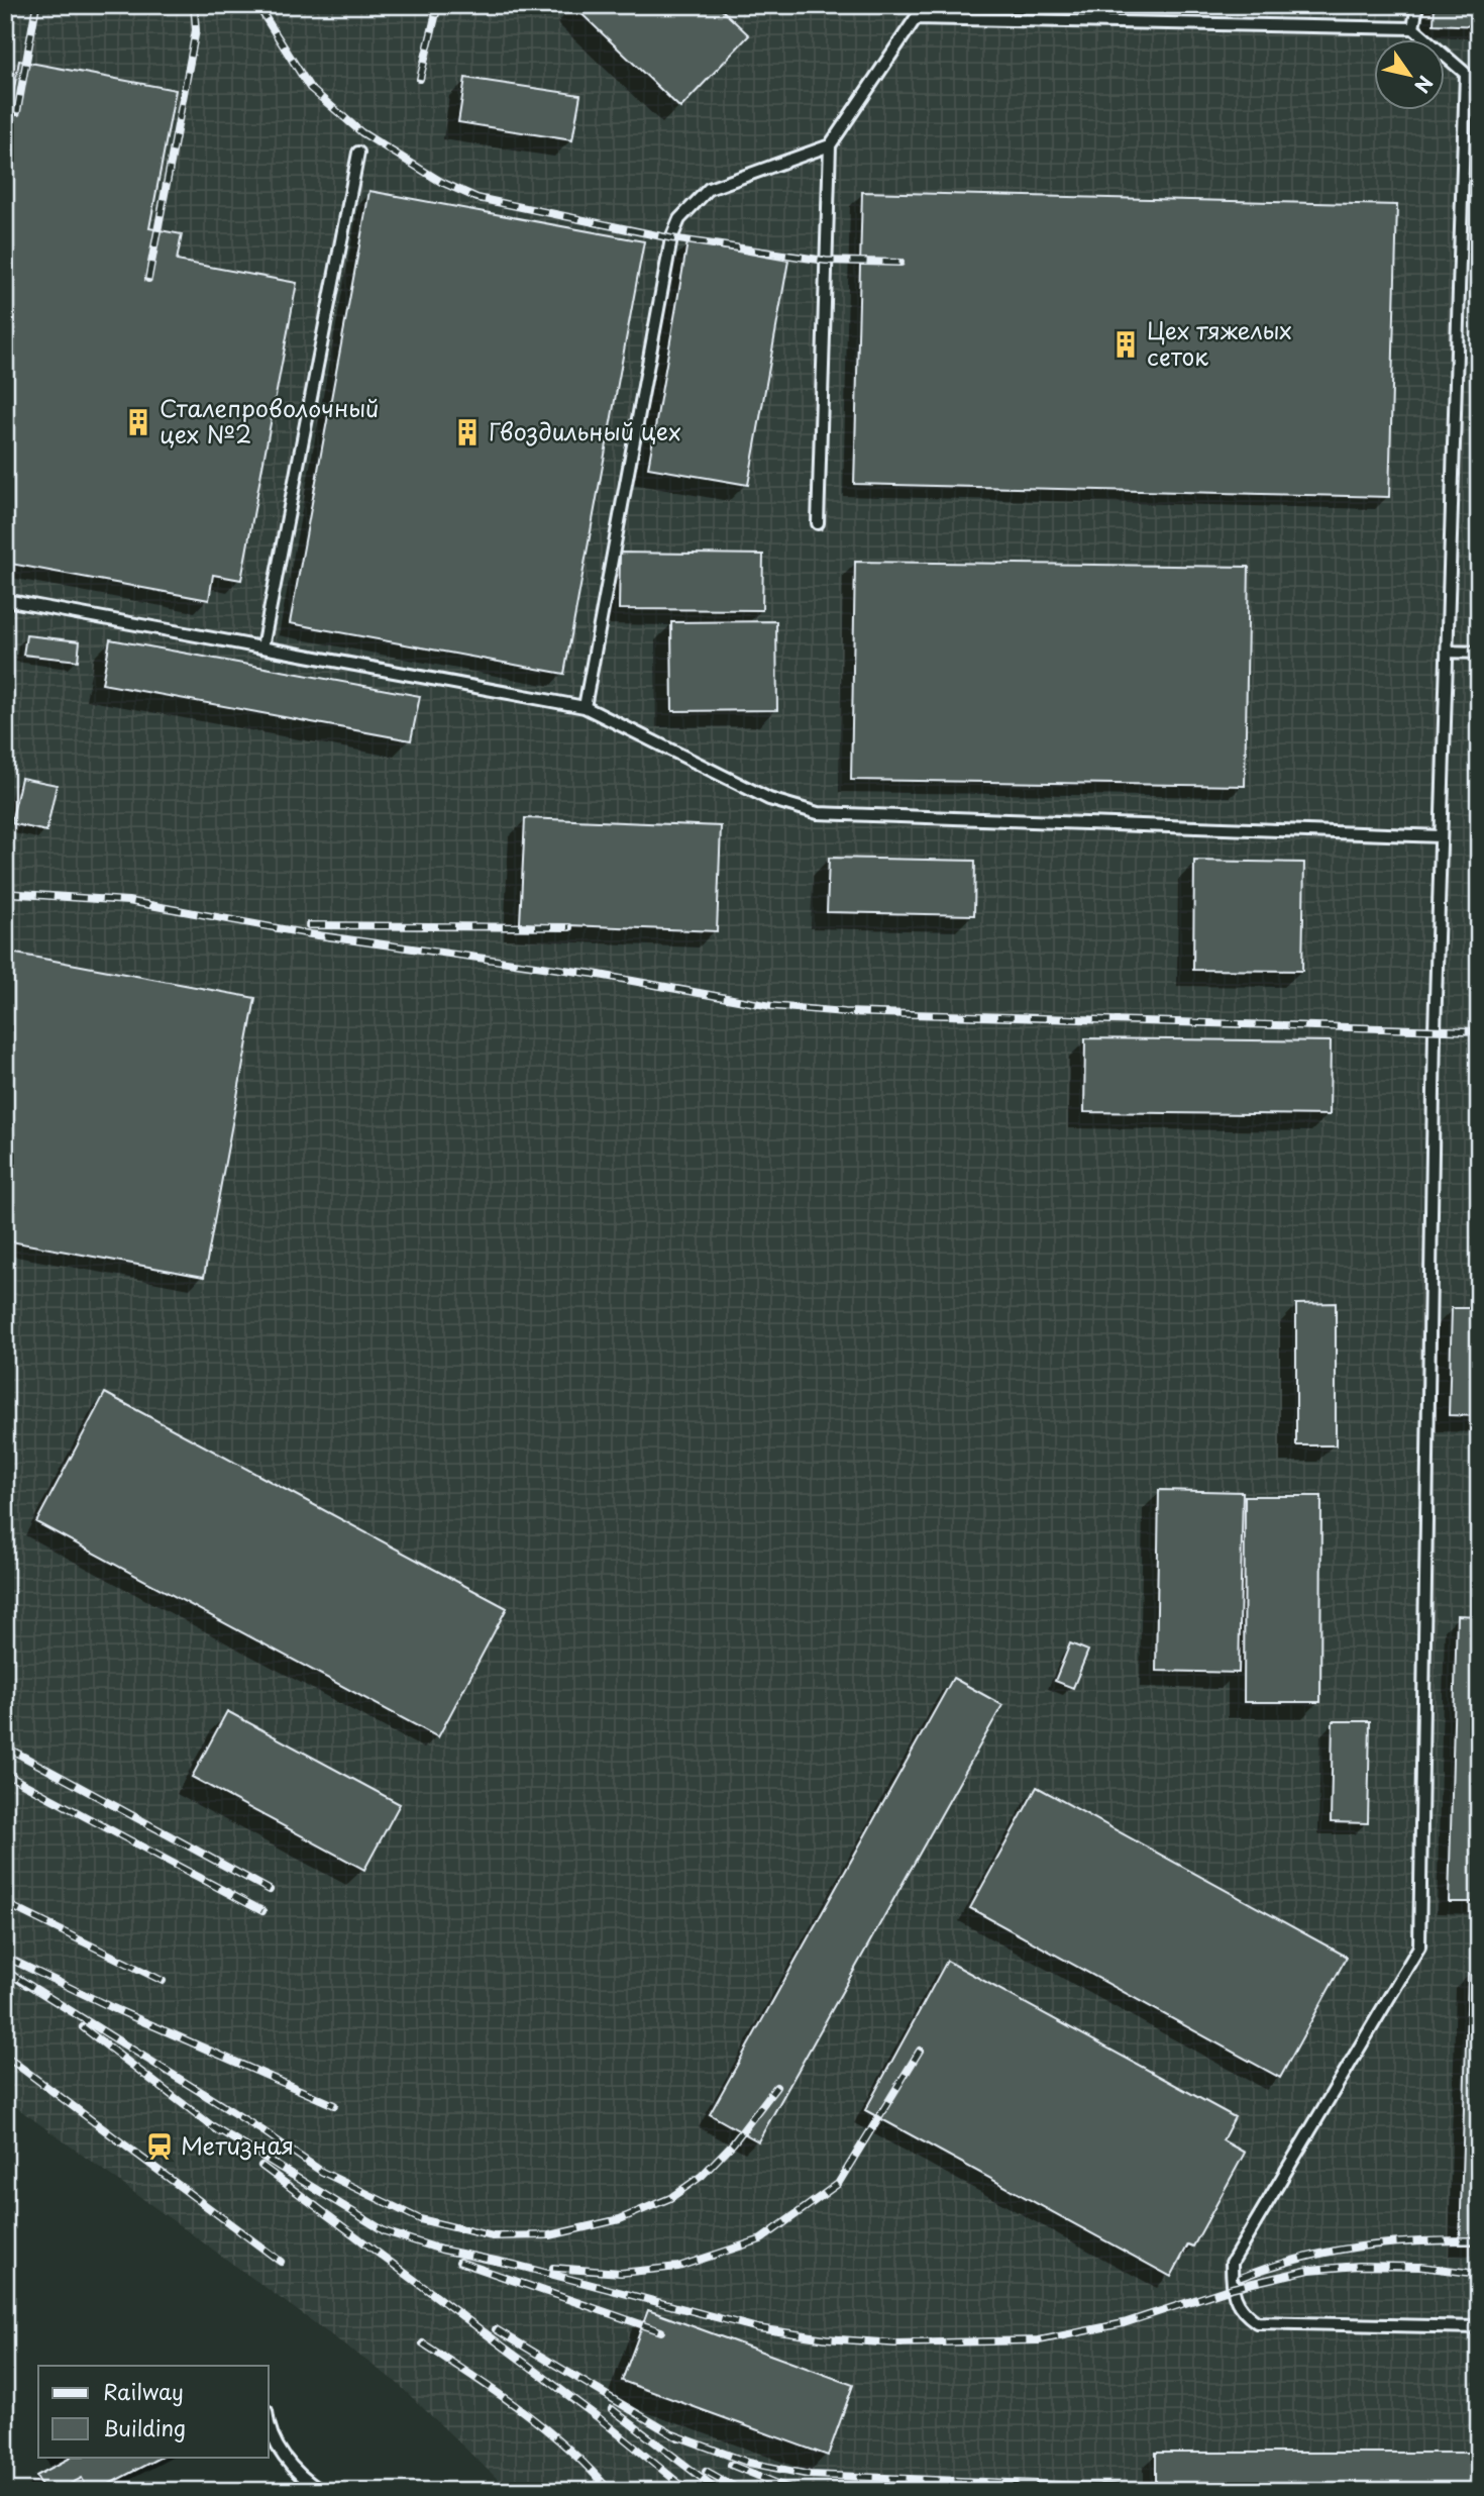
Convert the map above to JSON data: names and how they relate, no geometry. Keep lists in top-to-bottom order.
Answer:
{
  "places": {
    "building": ["Цех тяжелых сеток", "Сталепроволочный цех №2", "Гвоздильный цех"],
    "station": ["Метизная"]
  },
  "legend": ["Railway", "Building"],
  "north": "bottom right"
}
